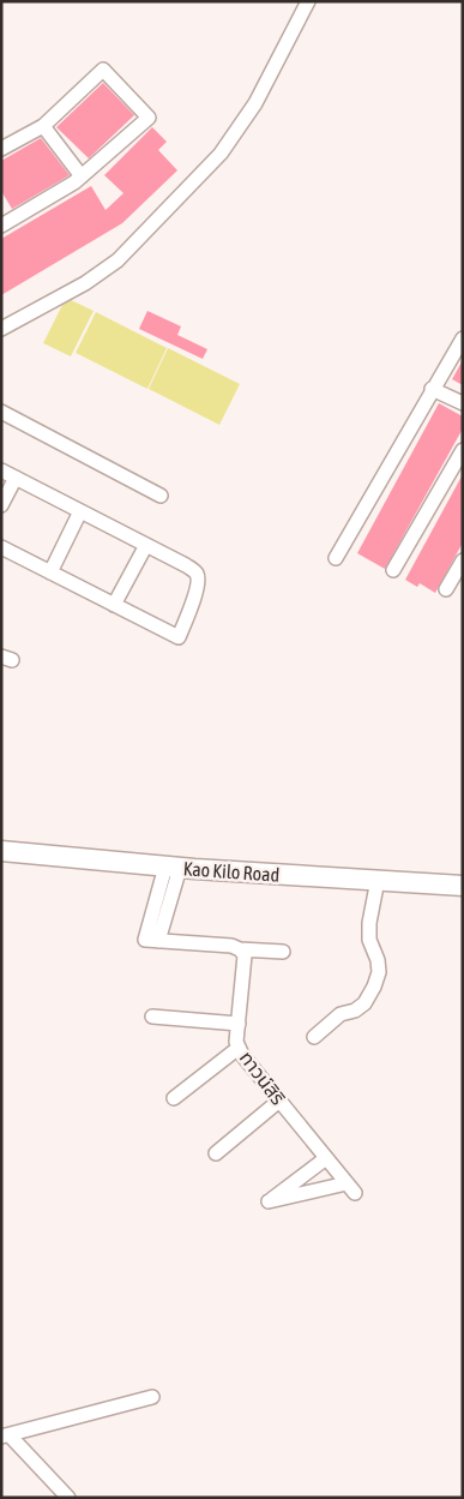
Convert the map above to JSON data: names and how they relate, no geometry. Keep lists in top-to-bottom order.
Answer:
{
  "streets": {
    "main road": ["Kao Kilo Road"],
    "street": ["ทาวน์สิริ"]
  }
}
